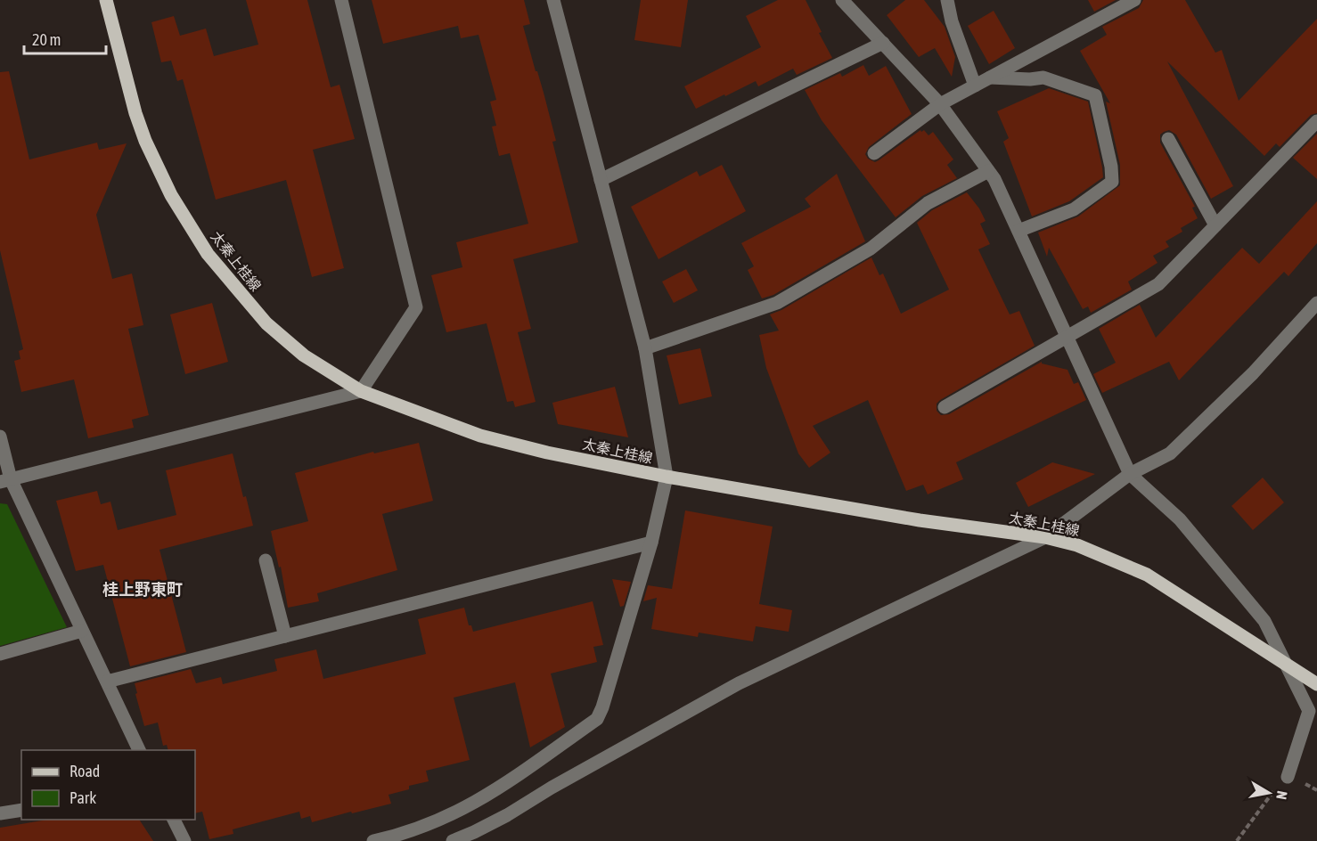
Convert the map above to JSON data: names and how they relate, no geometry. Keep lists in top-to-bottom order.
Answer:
{
  "streets": {
    "main road": ["太秦上桂線"]
  },
  "districts": ["桂上野東町"],
  "legend": ["Road", "Park"],
  "scale_bar": "20 m",
  "north": "right"
}
